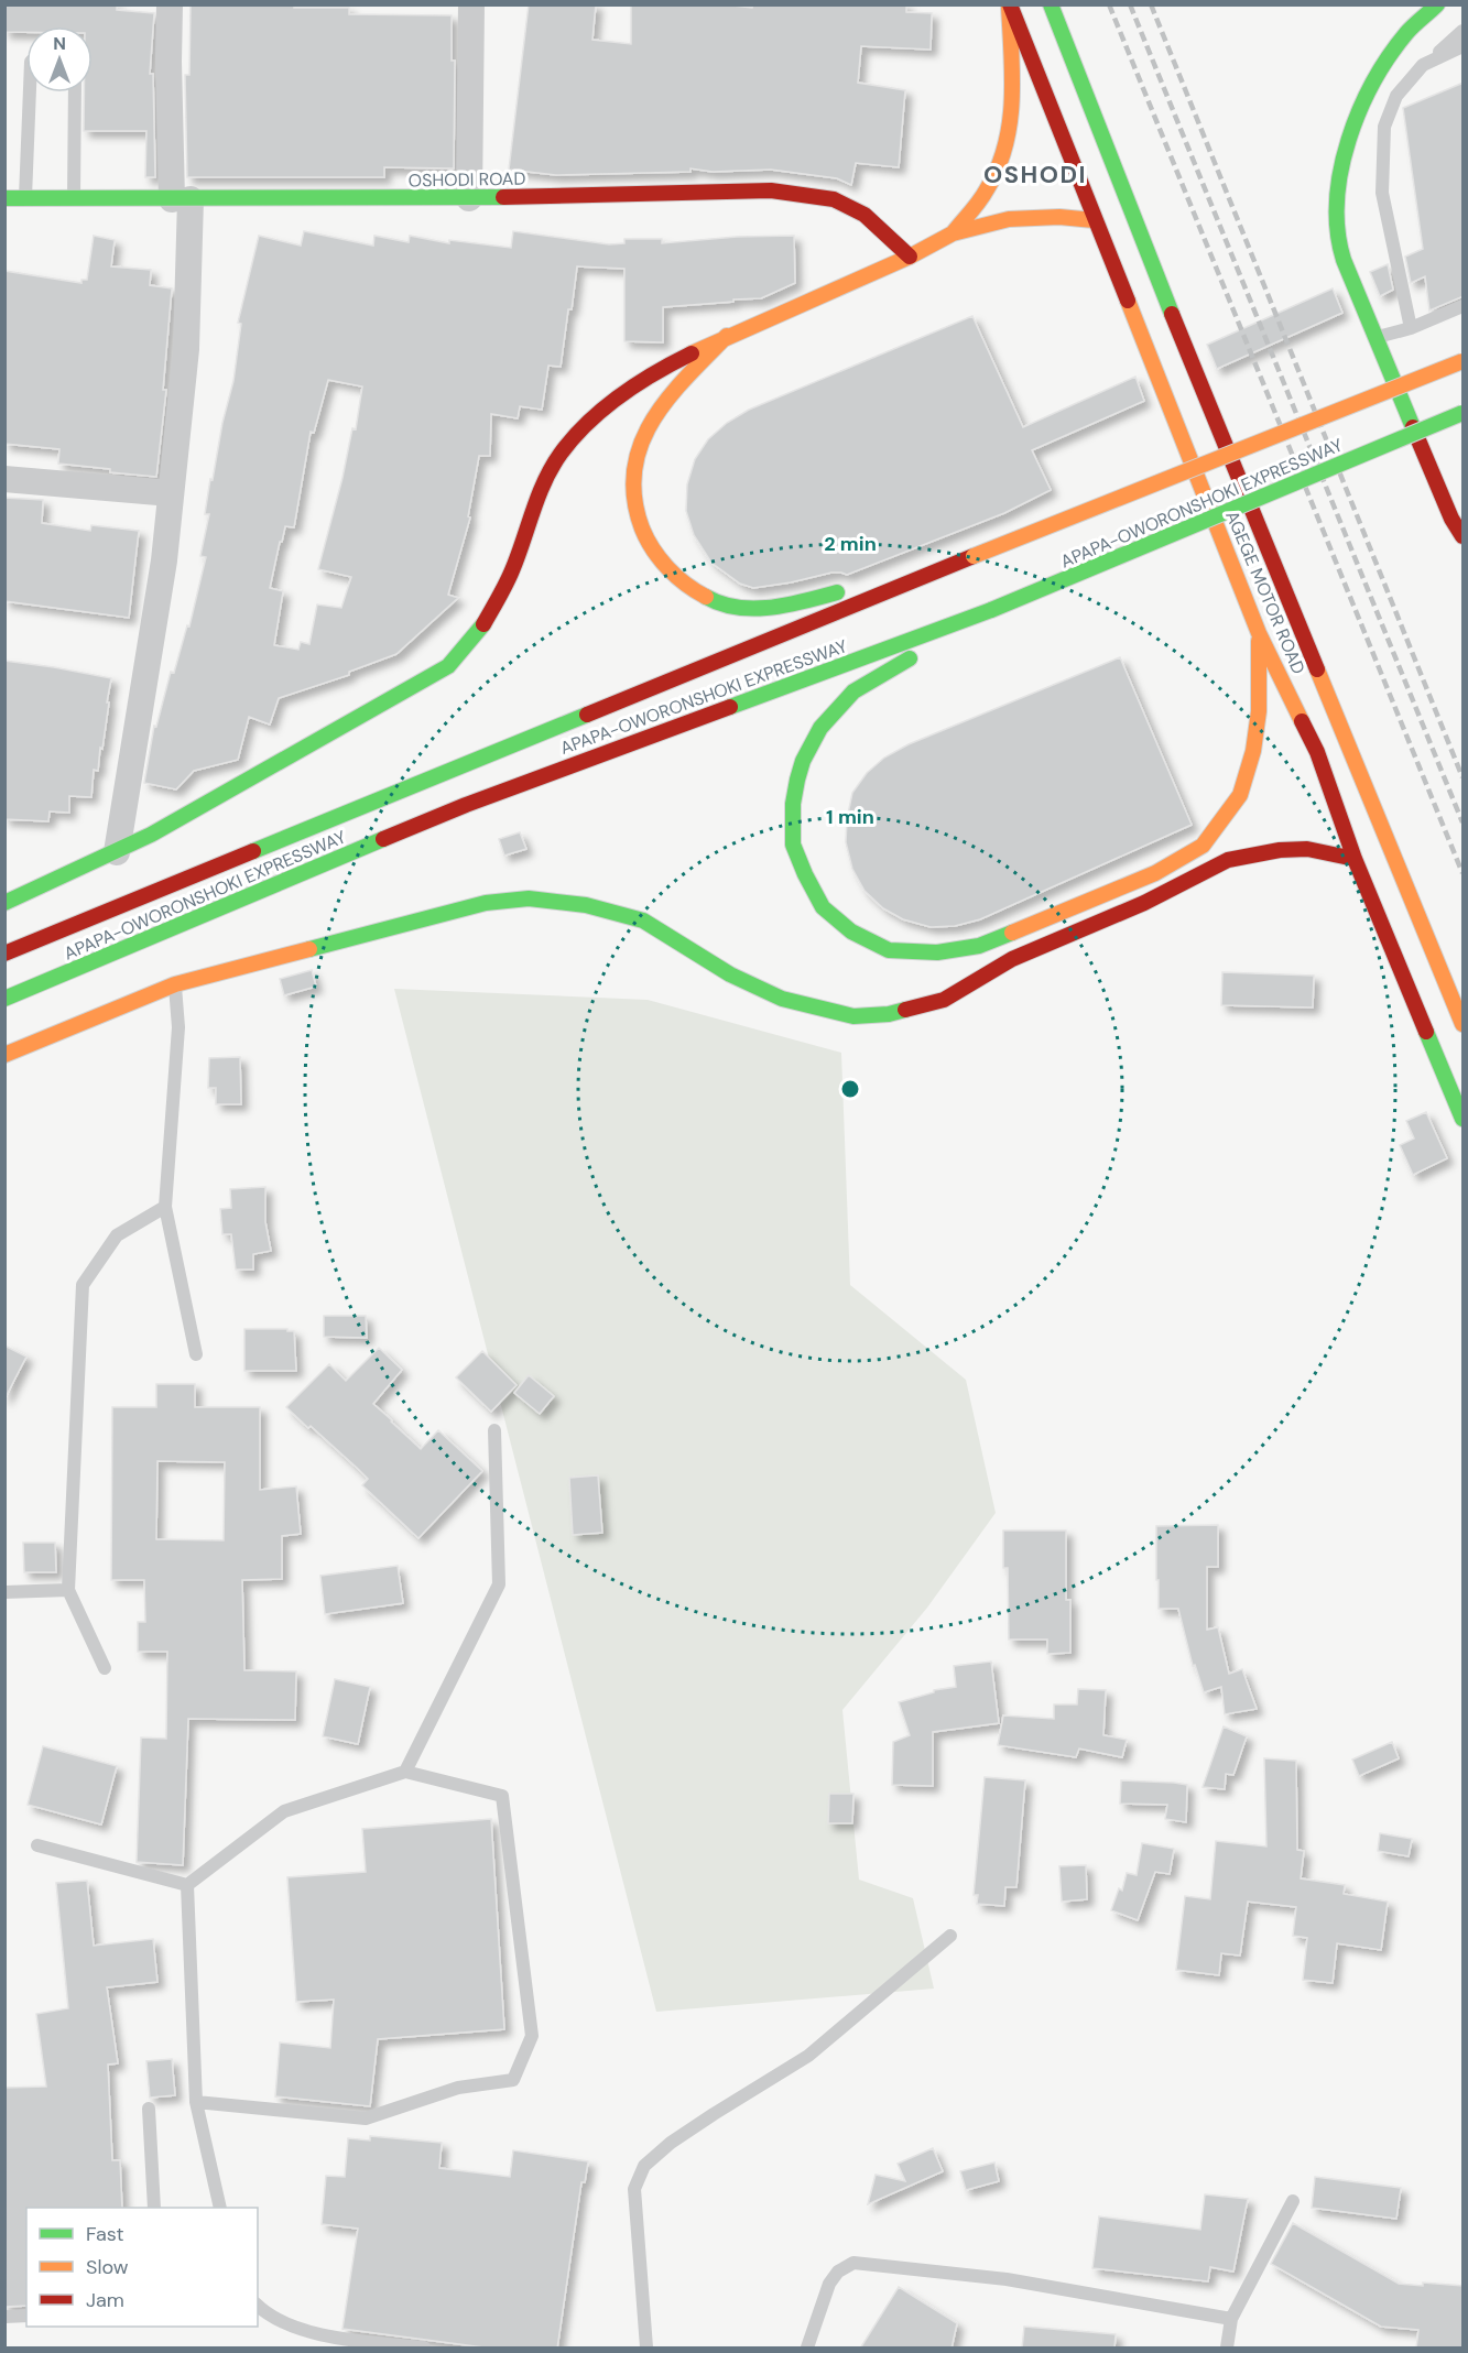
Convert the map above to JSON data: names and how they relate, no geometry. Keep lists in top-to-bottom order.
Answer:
{
  "streets": {
    "main road": ["OSHODI ROAD", "APAPA-OWORONSHOKI EXPRESSWAY", "AGEGE MOTOR ROAD"]
  },
  "districts": ["OSHODI"],
  "legend": ["Fast", "Slow", "Jam"],
  "north": "top",
  "rings": ["2 min", "1 min"]
}
